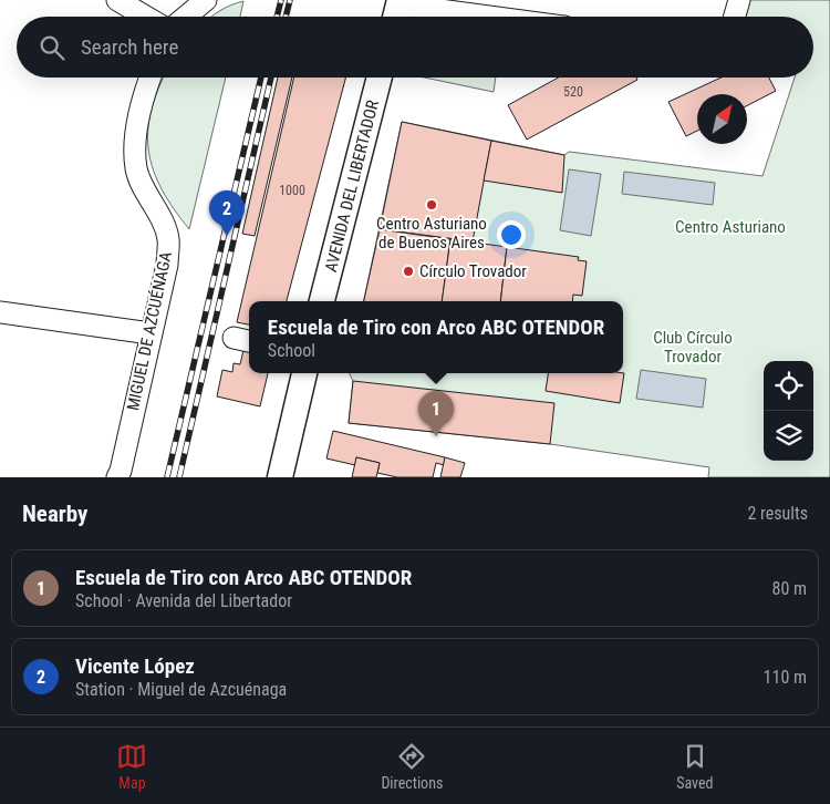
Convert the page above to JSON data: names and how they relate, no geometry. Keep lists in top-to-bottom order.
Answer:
{
  "streets": {
    "main road": ["AVENIDA DEL LIBERTADOR"],
    "street": ["MIGUEL DE AZCUÉNAGA"]
  },
  "parks": ["Centro Asturiano", "Club Círculo Trovador"],
  "places": ["Centro Asturiano de Buenos Aires", "Círculo Trovador"],
  "house_numbers": ["520", "1000"],
  "north": "top right",
  "page": {
    "search": "Search here",
    "pins": ["2", "1"],
    "popup": ["Escuela de Tiro con Arco ABC OTENDOR", "School"],
    "heading": ["Nearby", "2 results"],
    "list": [
      {
        "mark": "1",
        "name": "Escuela de Tiro con Arco ABC OTENDOR",
        "note": "School · Avenida del Libertador",
        "value": "80 m"
      },
      {
        "mark": "2",
        "name": "Vicente López",
        "note": "Station · Miguel de Azcuénaga",
        "value": "110 m"
      }
    ],
    "nav": ["Map", "Directions", "Saved"]
  }
}
